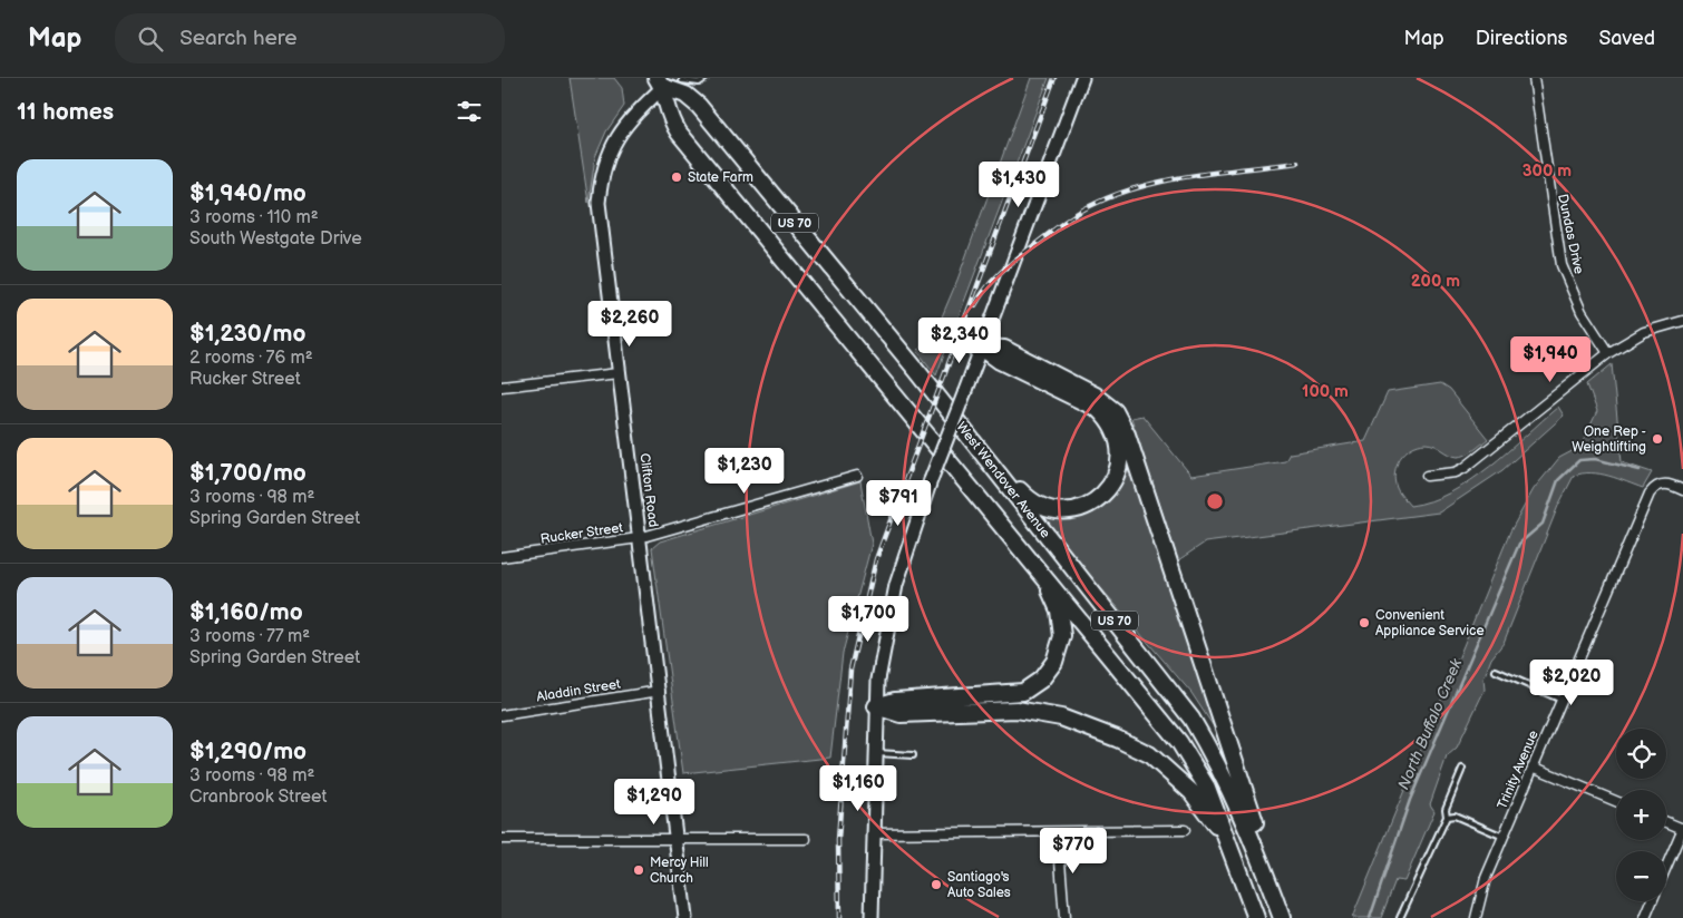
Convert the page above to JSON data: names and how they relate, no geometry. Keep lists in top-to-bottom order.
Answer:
{
  "streets": {
    "highway": ["US 70", "West Wendover Avenue"],
    "main road": ["Clifton Road"],
    "street": [
      "Dundas Drive",
      "Rucker Street",
      "Aladdin Street",
      "Trinity Avenue"
    ]
  },
  "crossings": [
    ["West Wendover Avenue", "Clifton Road"],
    ["Clifton Road", "Rucker Street"],
    ["Clifton Road", "Aladdin Street"]
  ],
  "water": ["North Buffalo Creek"],
  "places": [
    "State Farm",
    "One Rep - Weightlifting",
    "Convenient Appliance Service",
    "Mercy Hill Church",
    "Santiago's Auto Sales"
  ],
  "page": {
    "header": "Map",
    "search": "Search here",
    "nav": ["Map", "Directions", "Saved"],
    "heading": "11 homes",
    "list": [
      {
        "name": "$1,940/mo",
        "note": "3 rooms · 110 m² · South Westgate Drive"
      },
      {
        "name": "$1,230/mo",
        "note": "2 rooms · 76 m² · Rucker Street"
      },
      {
        "name": "$1,700/mo",
        "note": "3 rooms · 98 m² · Spring Garden Street"
      },
      {
        "name": "$1,160/mo",
        "note": "3 rooms · 77 m² · Spring Garden Street"
      },
      {
        "name": "$1,290/mo",
        "note": "3 rooms · 98 m² · Cranbrook Street"
      }
    ],
    "price": [
      "$1,430",
      "$2,260",
      "$2,340",
      "$1,940",
      "$1,230",
      "$791",
      "$1,700",
      "$2,020",
      "$1,160",
      "$1,290",
      "$770"
    ],
    "map_buttons": ["+", "−"]
  },
  "rings": ["300 m", "200 m", "100 m"]
}
